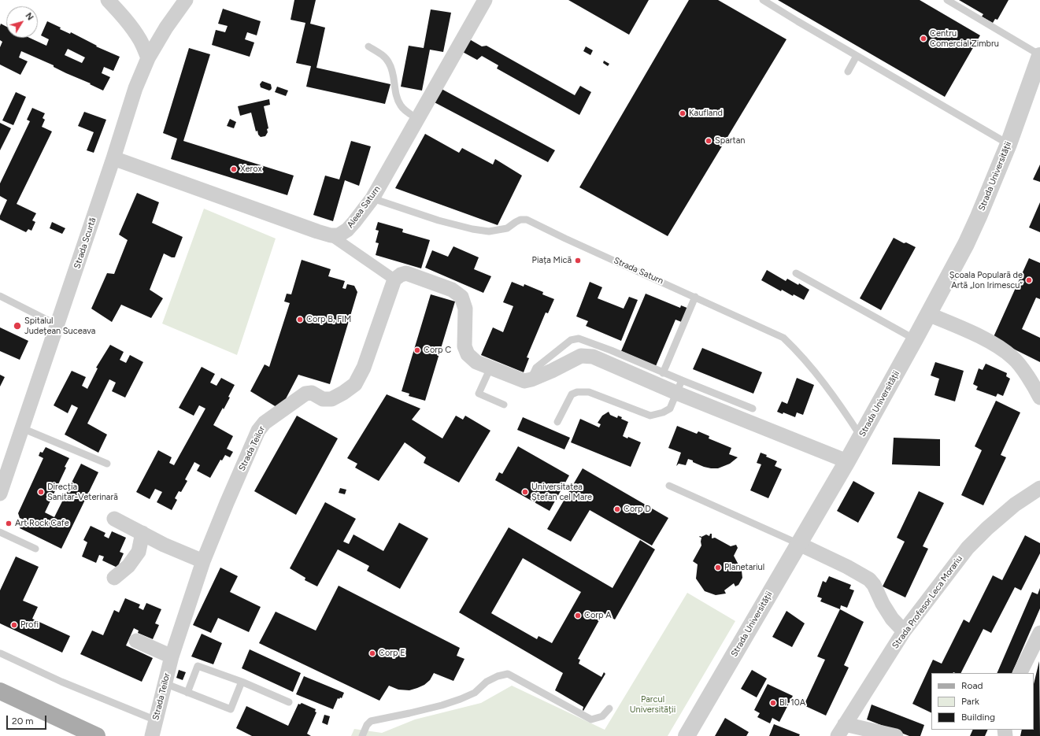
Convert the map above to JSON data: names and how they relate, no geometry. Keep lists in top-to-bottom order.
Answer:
{
  "streets": {
    "street": [
      "Strada Universității",
      "Aleea Saturn",
      "Strada Scurtă",
      "Strada Teilor",
      "Strada Profesor Leca Morariu"
    ],
    "lane": ["Strada Saturn"]
  },
  "crossings": [
    ["Strada Universității", "Strada Saturn"],
    ["Aleea Saturn", "Strada Saturn"]
  ],
  "parks": ["Parcul Universității"],
  "places": [
    "Centru Comercial Zimbru",
    "Kaufland",
    "Spartan",
    "Xerox",
    "Piața Mică",
    "Școala Populară de Artă „Ion Irimescu”",
    "Corp B, FIM",
    "Spitalul Județean Suceava",
    "Corp C",
    "Direcția Sanitar-Veterinară",
    "Universitatea Ștefan cel Mare",
    "Corp D",
    "Art Rock Cafe",
    "Planetariul",
    "Corp A",
    "Profi",
    "Corp E",
    "Bl. 10A"
  ],
  "legend": ["Road", "Park", "Building"],
  "scale_bar": "20 m",
  "north": "top right"
}
